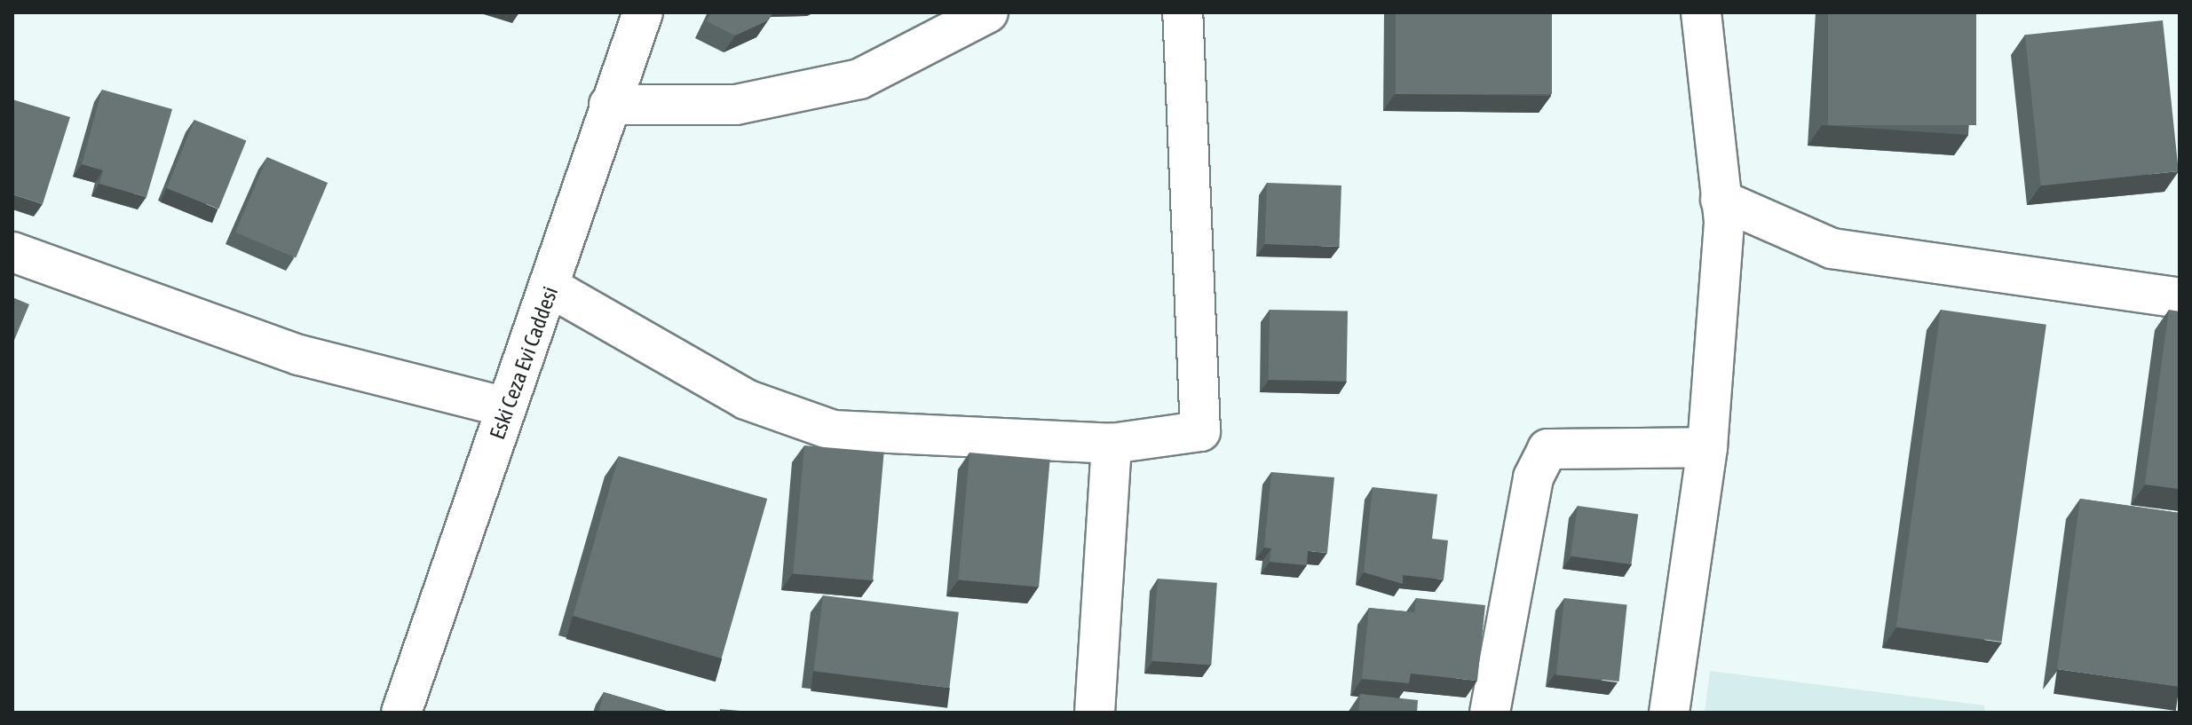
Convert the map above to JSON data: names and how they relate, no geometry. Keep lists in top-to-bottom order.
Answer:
{
  "streets": {
    "street": ["Eski Ceza Evi Caddesi"]
  }
}
